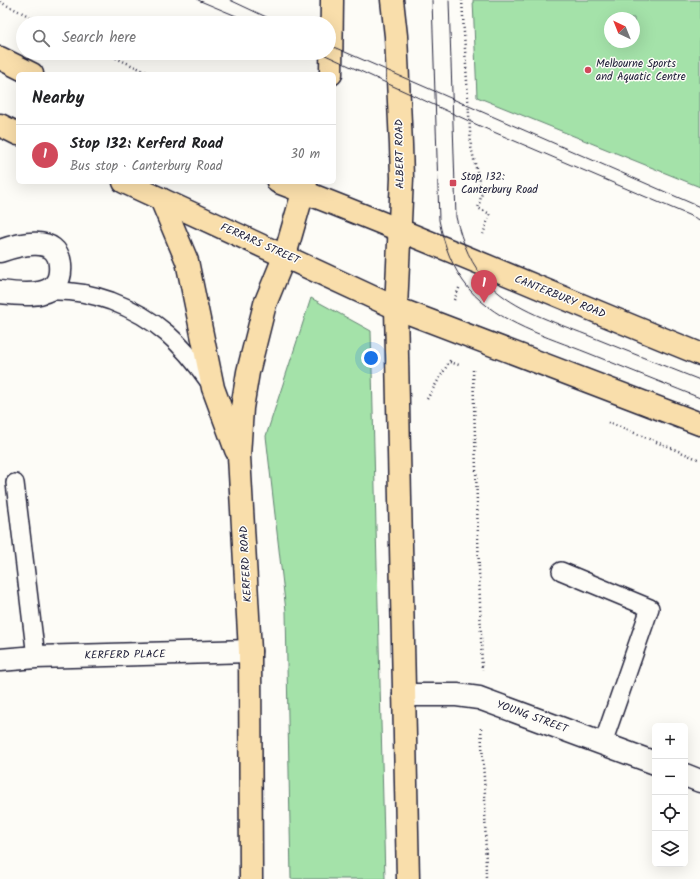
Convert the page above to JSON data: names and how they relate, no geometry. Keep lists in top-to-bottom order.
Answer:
{
  "streets": {
    "main road": [
      "ALBERT ROAD",
      "FERRARS STREET",
      "CANTERBURY ROAD",
      "KERFERD ROAD"
    ],
    "street": ["KERFERD PLACE", "YOUNG STREET"]
  },
  "crossings": [
    ["ALBERT ROAD", "FERRARS STREET"],
    ["ALBERT ROAD", "CANTERBURY ROAD"],
    ["FERRARS STREET", "KERFERD ROAD"],
    ["KERFERD ROAD", "KERFERD PLACE"]
  ],
  "places": {
    "other": ["Melbourne Sports and Aquatic Centre"],
    "transit": ["Stop 132: Canterbury Road"]
  },
  "north": "top left",
  "page": {
    "search": "Search here",
    "heading": "Nearby",
    "list": [
      {
        "mark": "1",
        "name": "Stop 132: Kerferd Road",
        "note": "Bus stop · Canterbury Road",
        "value": "30 m"
      }
    ],
    "pins": "1",
    "map_buttons": ["+", "−"]
  }
}
